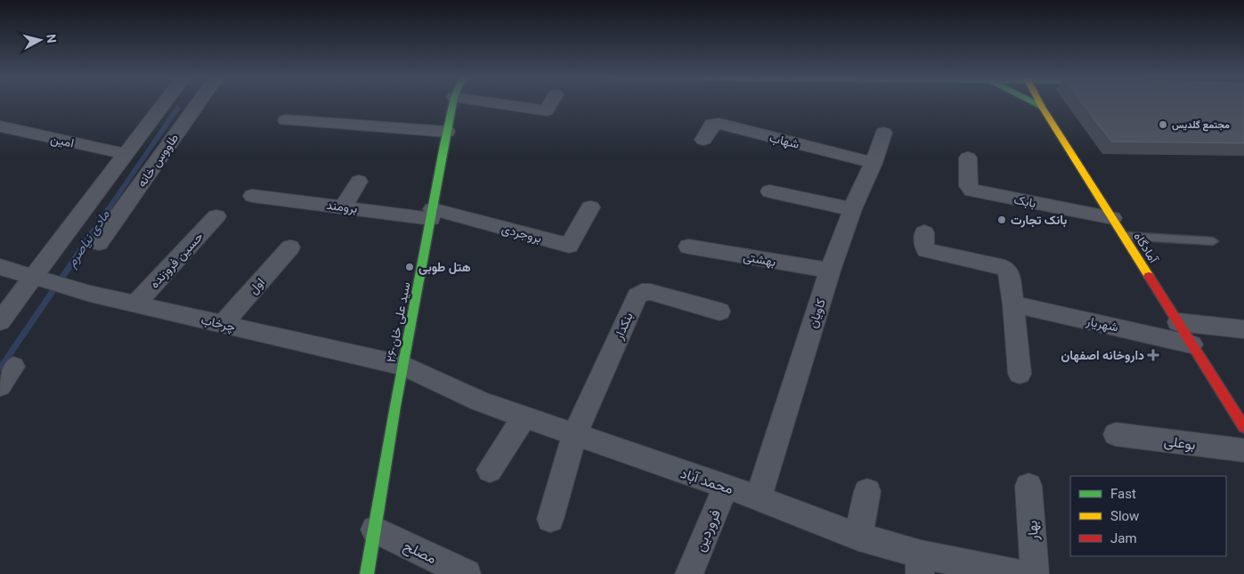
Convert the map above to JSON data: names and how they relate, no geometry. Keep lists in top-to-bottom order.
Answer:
{
  "streets": {
    "main road": ["آمادگاه", "۲۶-سید علی خان"],
    "street": [
      "امین",
      "شهاب",
      "طاووس خانه",
      "بابک",
      "برومند",
      "بروجردی",
      "بهشتی",
      "حسین فروزنده",
      "اول",
      "کاویان",
      "چرخاب",
      "شهریار",
      "بنکدار",
      "بوعلی",
      "محمد آباد",
      "فروردین",
      "بهار",
      "مصلح"
    ]
  },
  "crossings": [
    ["شهاب", "کاویان"],
    ["بابک", "آمادگاه"],
    ["برومند", "بروجردی"],
    ["برومند", "۲۶-سید علی خان"],
    ["بروجردی", "۲۶-سید علی خان"],
    ["آمادگاه", "شهریار"],
    ["بهشتی", "کاویان"],
    ["حسین فروزنده", "چرخاب"],
    ["اول", "چرخاب"],
    ["کاویان", "محمد آباد"],
    ["۲۶-سید علی خان", "چرخاب"],
    ["۲۶-سید علی خان", "محمد آباد"],
    ["۲۶-سید علی خان", "مصلح"],
    ["چرخاب", "محمد آباد"],
    ["بنکدار", "محمد آباد"],
    ["محمد آباد", "فروردین"]
  ],
  "water": ["مادی نیاصرم"],
  "places": {
    "other": ["مجتمع گلدیس", "بانک تجارت", "هتل طوبی"],
    "health": ["داروخانه اصفهان"]
  },
  "legend": ["Fast", "Slow", "Jam"],
  "north": "right"
}
